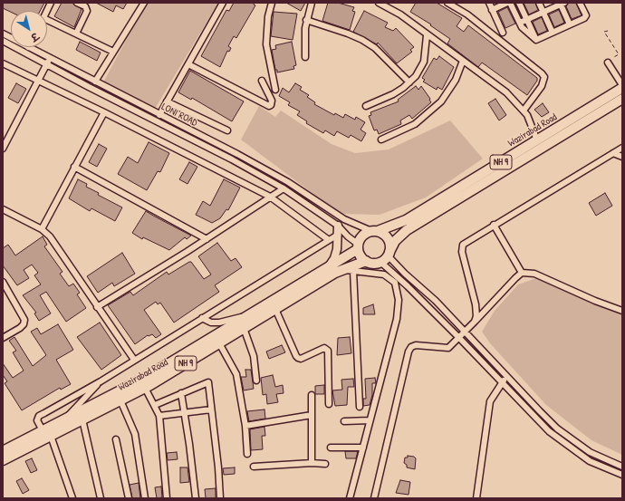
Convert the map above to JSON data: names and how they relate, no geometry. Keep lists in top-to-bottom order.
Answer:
{
  "streets": {
    "highway": ["Wazirabad Road", "NH 9"],
    "street": ["LONI ROAD"]
  },
  "crossings": [
    ["LONI ROAD", "Wazirabad Road"]
  ],
  "north": "bottom right"
}
